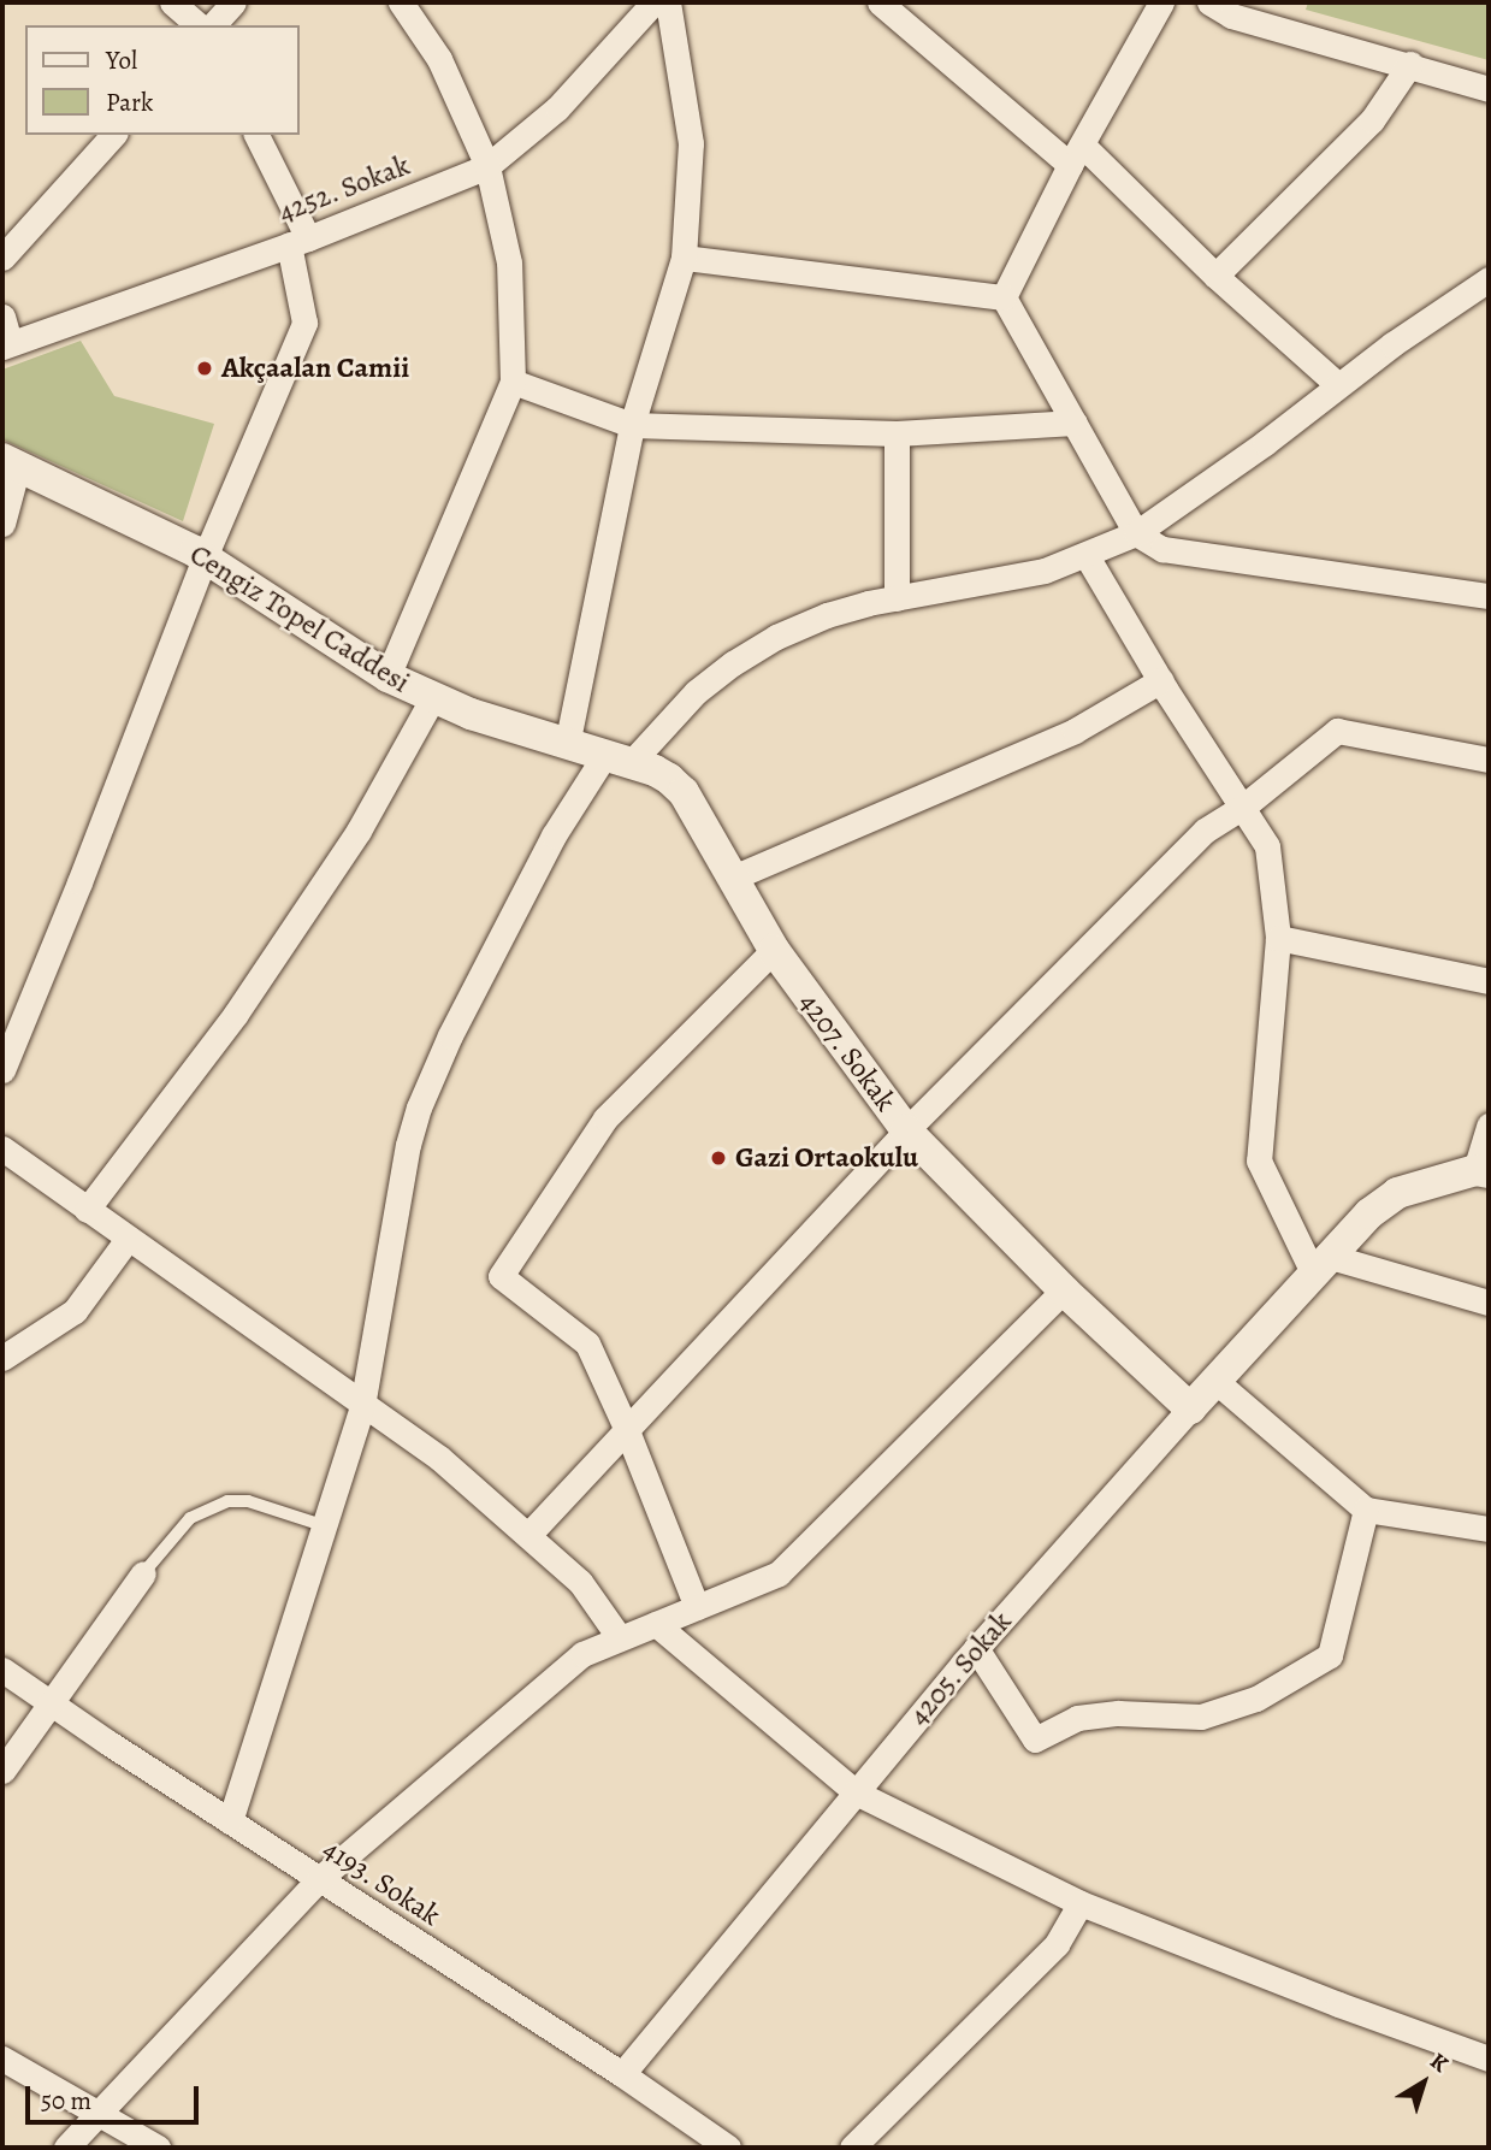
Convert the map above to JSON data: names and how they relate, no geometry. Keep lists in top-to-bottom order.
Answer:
{
  "streets": {
    "street": [
      "4252. Sokak",
      "Cengiz Topel Caddesi",
      "4207. Sokak",
      "4205. Sokak",
      "4193. Sokak"
    ]
  },
  "crossings": [
    ["Cengiz Topel Caddesi", "4207. Sokak"],
    ["4207. Sokak", "4205. Sokak"],
    ["4205. Sokak", "4193. Sokak"]
  ],
  "places": ["Akçaalan Camii", "Gazi Ortaokulu"],
  "legend": ["Yol", "Park"],
  "scale_bar": "50 m",
  "north": "top right"
}
